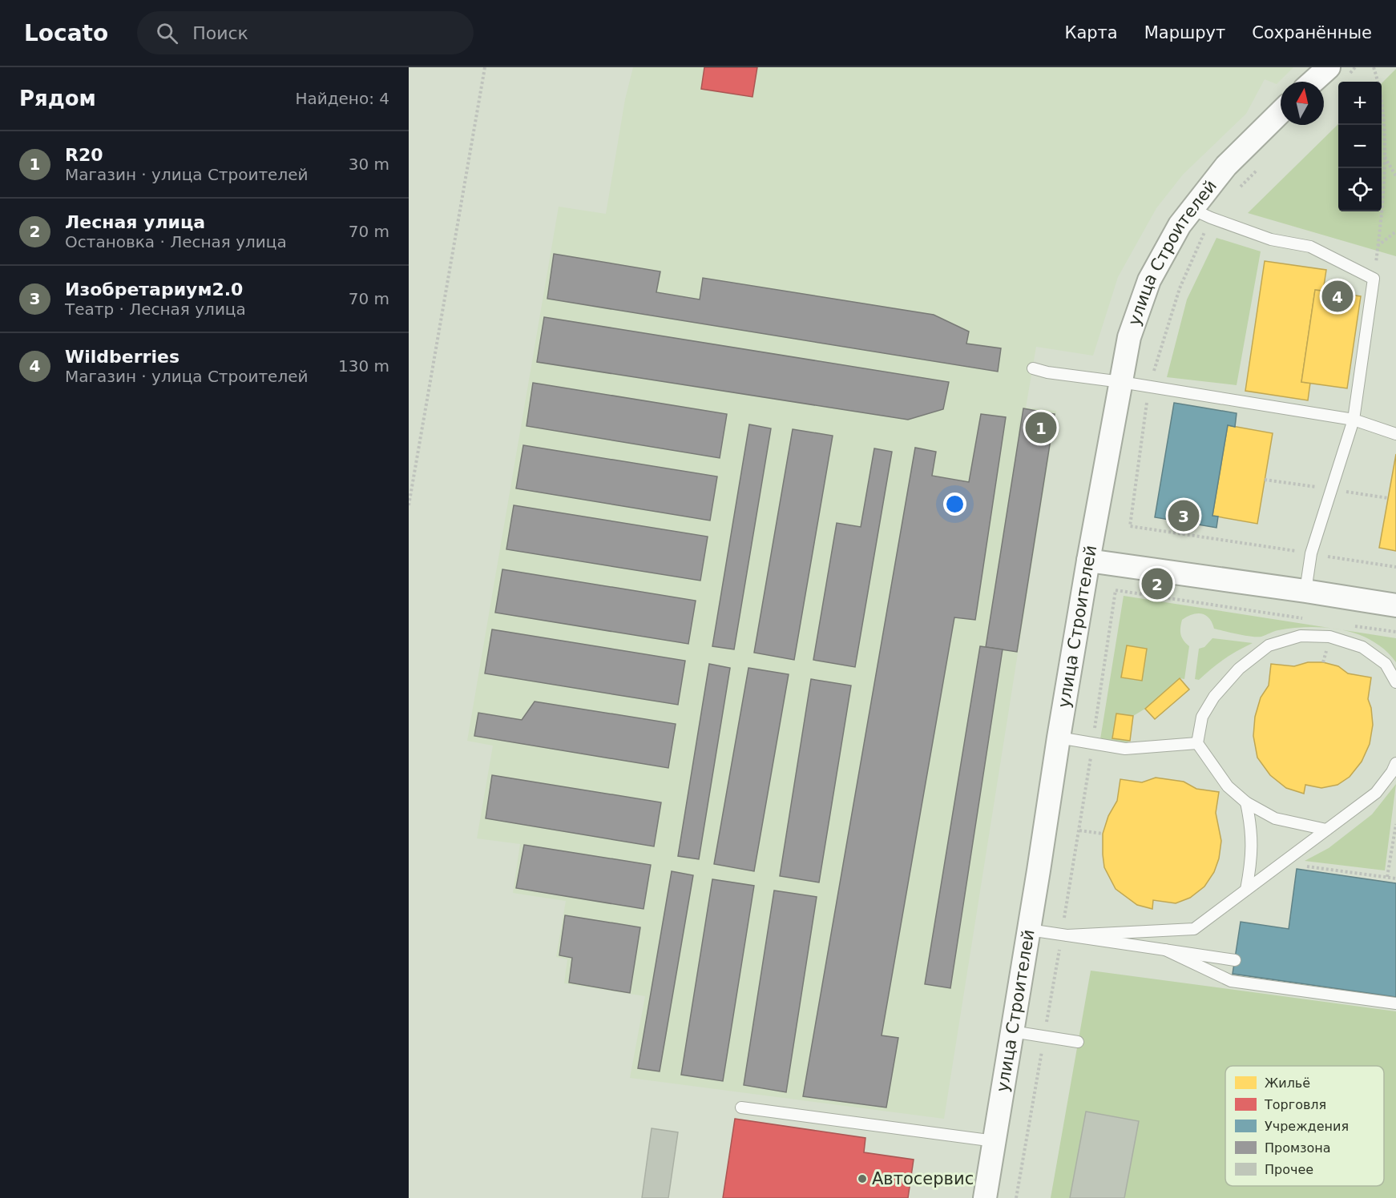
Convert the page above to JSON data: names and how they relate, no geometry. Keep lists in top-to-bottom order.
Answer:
{
  "streets": {
    "street": ["улица Строителей"]
  },
  "places": ["Автосервис"],
  "legend": [
    "Жильё",
    "Торговля",
    "Учреждения",
    "Промзона",
    "Прочее"
  ],
  "north": "top",
  "page": {
    "header": "Locato",
    "search": "Поиск",
    "nav": ["Карта", "Маршрут", "Сохранённые"],
    "heading": ["Рядом", "Найдено: 4"],
    "map_buttons": ["+", "−"],
    "list": [
      {
        "mark": "1",
        "name": "R20",
        "note": "Магазин · улица Строителей",
        "value": "30 m"
      },
      {
        "mark": "2",
        "name": "Лесная улица",
        "note": "Остановка · Лесная улица",
        "value": "70 m"
      },
      {
        "mark": "3",
        "name": "Изобретариум2.0",
        "note": "Театр · Лесная улица",
        "value": "70 m"
      },
      {
        "mark": "4",
        "name": "Wildberries",
        "note": "Магазин · улица Строителей",
        "value": "130 m"
      }
    ],
    "pins": [
      "4",
      "1",
      "3",
      "2"
    ]
  }
}
